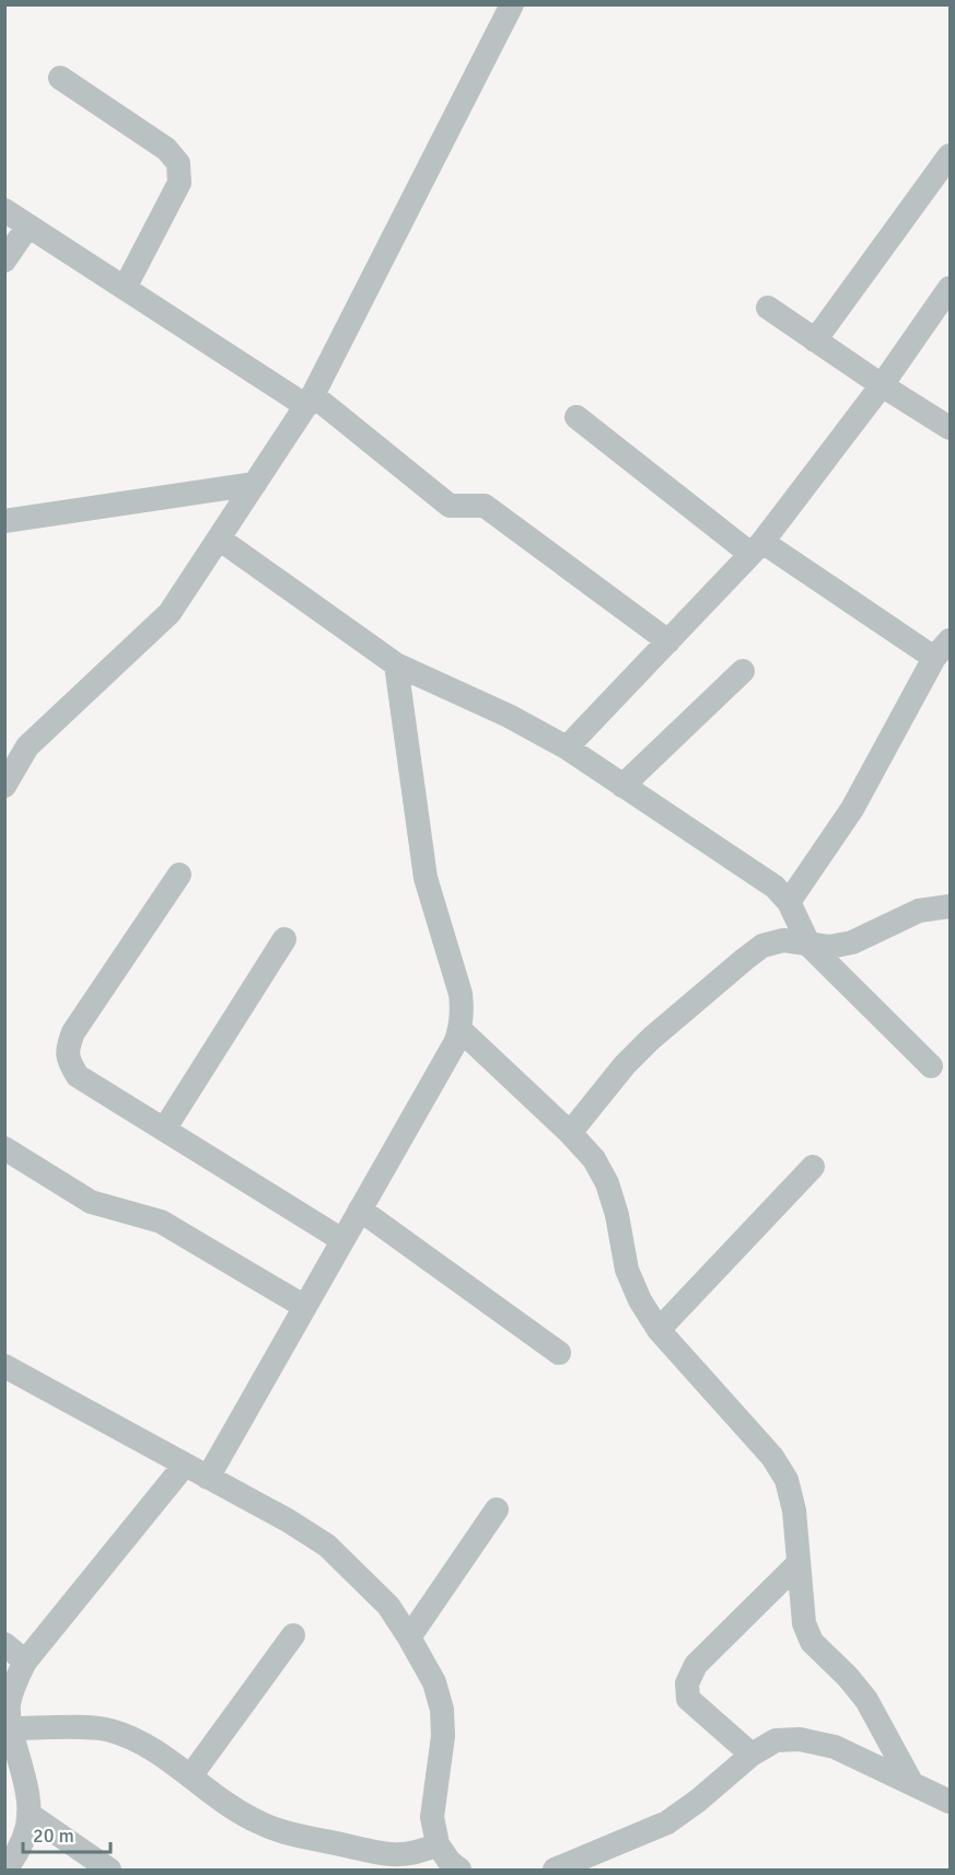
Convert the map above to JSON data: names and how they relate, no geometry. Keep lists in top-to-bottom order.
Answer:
{
  "scale_bar": "20 m"
}
